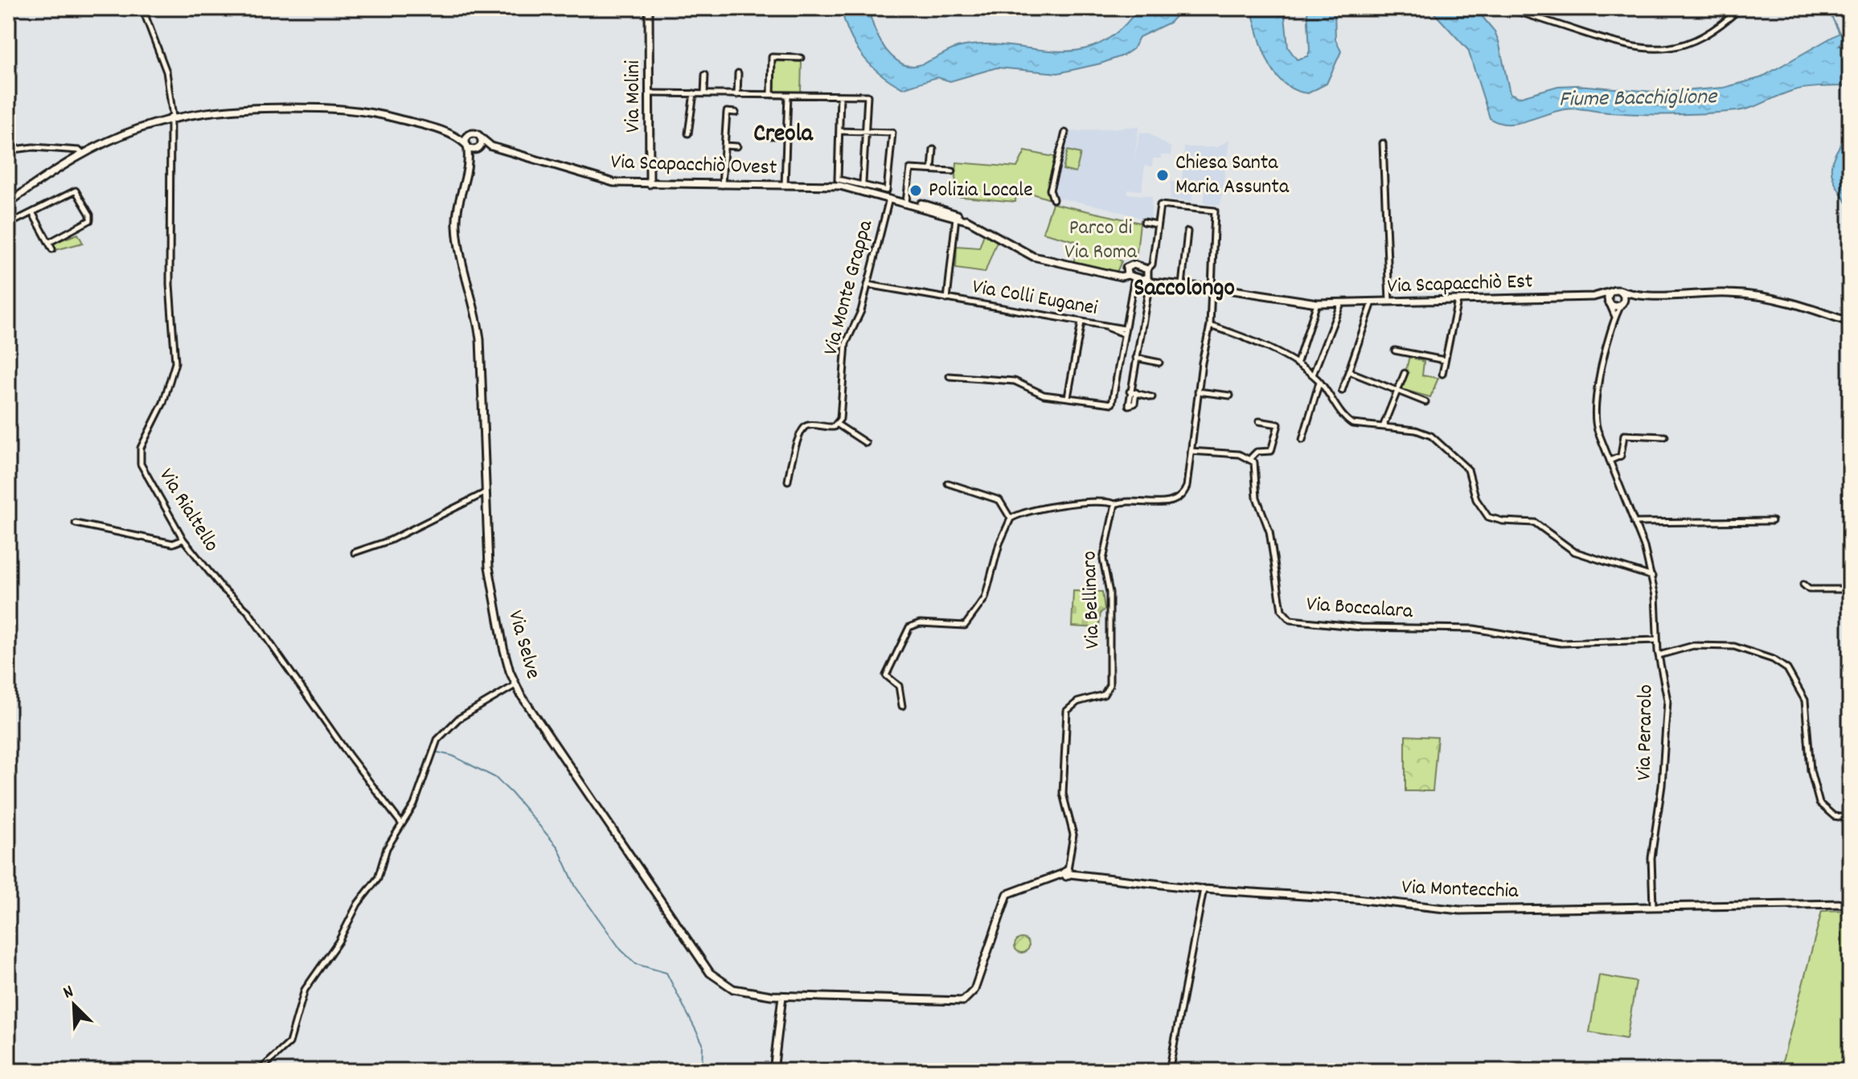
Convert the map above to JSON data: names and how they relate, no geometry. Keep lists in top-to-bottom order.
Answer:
{
  "streets": {
    "street": [
      "Via Molini",
      "Via Scapacchiò Ovest",
      "Via Scapacchiò Est",
      "Via Monte Grappa",
      "Via Colli Euganei",
      "Via Rialtello",
      "Via Bellinaro",
      "Via Boccalara",
      "Via Selve",
      "Via Perarolo",
      "Via Montecchia"
    ]
  },
  "crossings": [
    ["Via Molini", "Via Scapacchiò Ovest"],
    ["Via Scapacchiò Ovest", "Via Monte Grappa"],
    ["Via Scapacchiò Ovest", "Via Rialtello"],
    ["Via Scapacchiò Ovest", "Via Selve"],
    ["Via Scapacchiò Est", "Via Colli Euganei"],
    ["Via Scapacchiò Est", "Via Perarolo"],
    ["Via Monte Grappa", "Via Colli Euganei"],
    ["Via Bellinaro", "Via Montecchia"],
    ["Via Boccalara", "Via Perarolo"],
    ["Via Perarolo", "Via Montecchia"]
  ],
  "districts": ["Creola", "Saccolongo"],
  "water": ["Fiume Bacchiglione"],
  "parks": ["Parco di Via Roma"],
  "places": ["Chiesa Santa Maria Assunta", "Polizia Locale"],
  "north": "top left"
}
